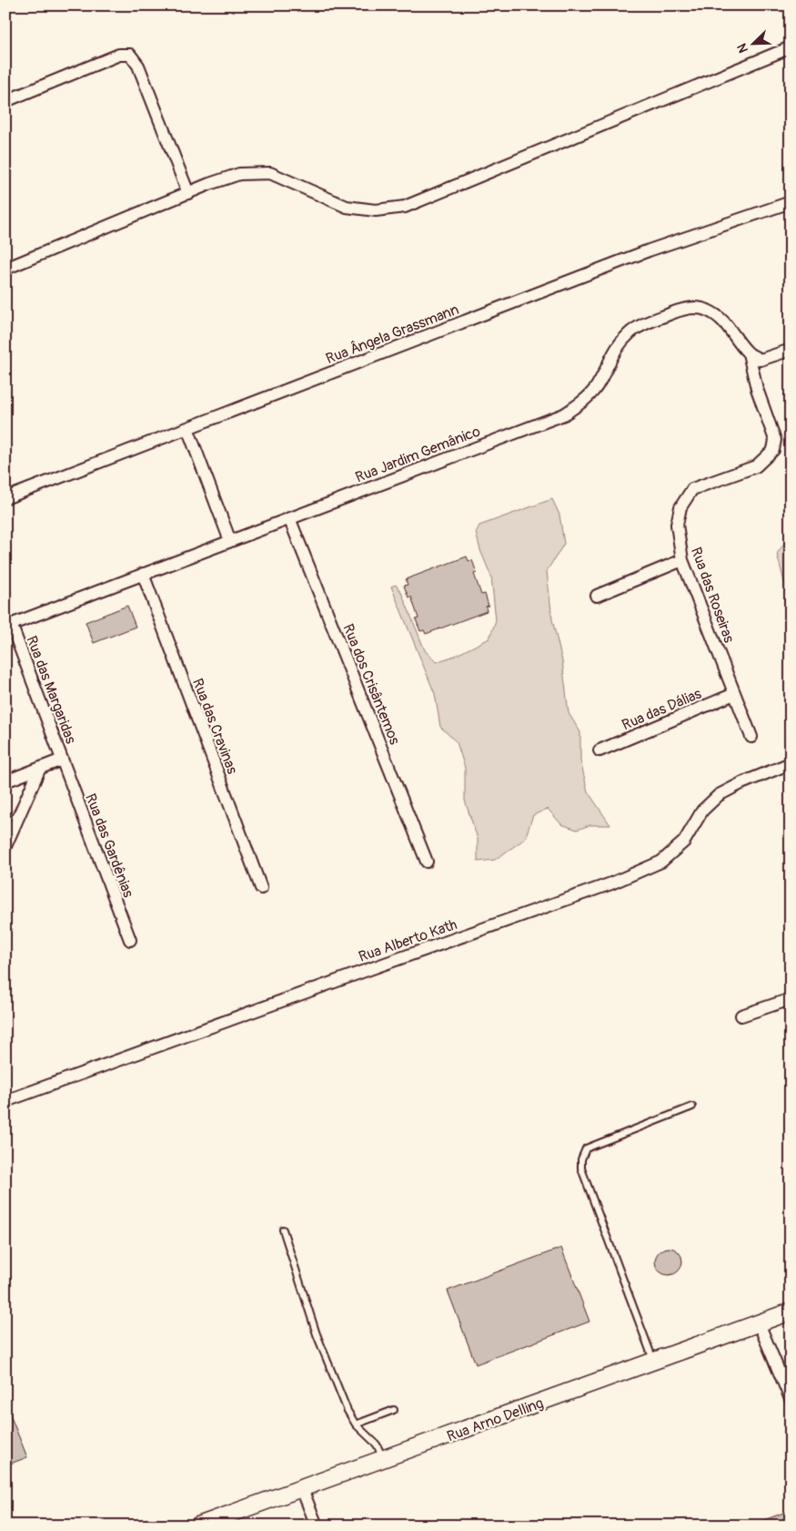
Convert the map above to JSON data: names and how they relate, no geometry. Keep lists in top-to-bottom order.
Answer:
{
  "streets": {
    "street": [
      "Rua Ângela Grassmann",
      "Rua Jardim Gemânico",
      "Rua das Roseiras",
      "Rua dos Crisântemos",
      "Rua das Margaridas",
      "Rua das Dálias",
      "Rua das Cravinas",
      "Rua das Gardênias",
      "Rua Alberto Kath",
      "Rua Arno Delling"
    ]
  },
  "crossings": [
    ["Rua Jardim Gemânico", "Rua das Roseiras"],
    ["Rua Jardim Gemânico", "Rua dos Crisântemos"],
    ["Rua Jardim Gemânico", "Rua das Margaridas"],
    ["Rua Jardim Gemânico", "Rua das Cravinas"],
    ["Rua das Roseiras", "Rua das Dálias"],
    ["Rua das Margaridas", "Rua das Gardênias"]
  ],
  "north": "bottom left"
}
